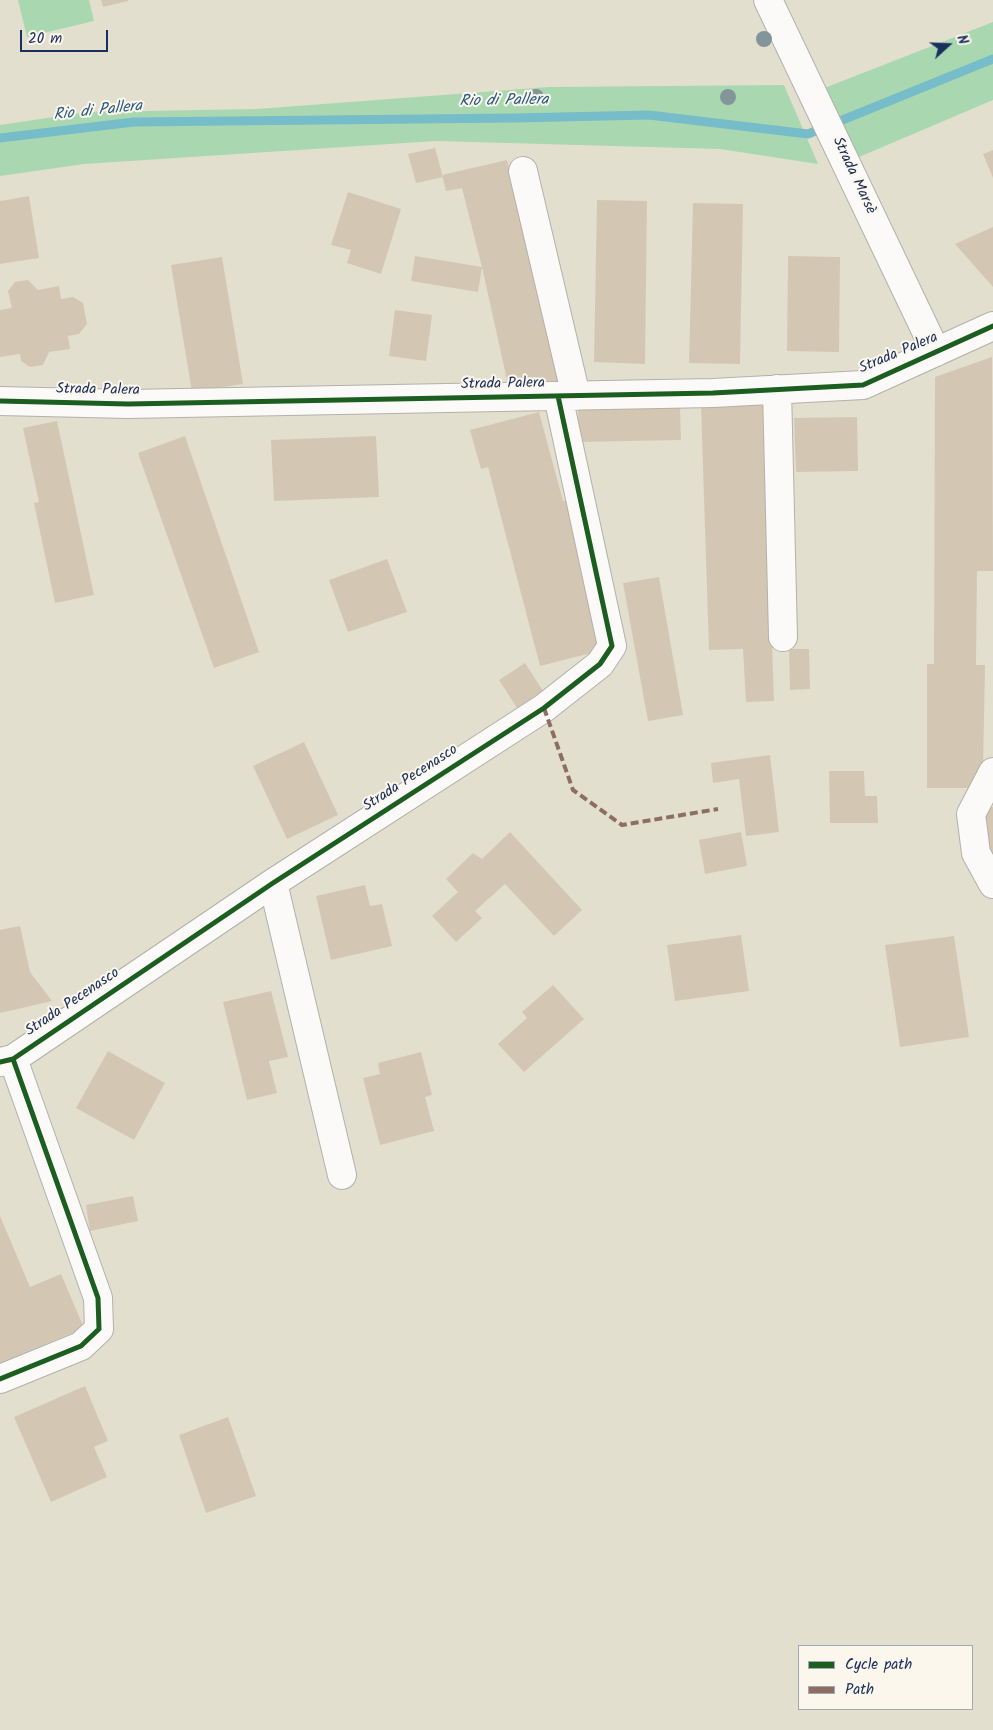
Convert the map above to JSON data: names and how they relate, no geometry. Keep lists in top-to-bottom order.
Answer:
{
  "streets": {
    "street": ["Strada Marsè", "Strada Palera", "Strada Pecenasco"]
  },
  "crossings": [
    ["Strada Marsè", "Strada Palera"],
    ["Strada Palera", "Strada Pecenasco"]
  ],
  "water": ["Rio di Pallera"],
  "legend": ["Cycle path", "Path"],
  "scale_bar": "20 m",
  "north": "right"
}
